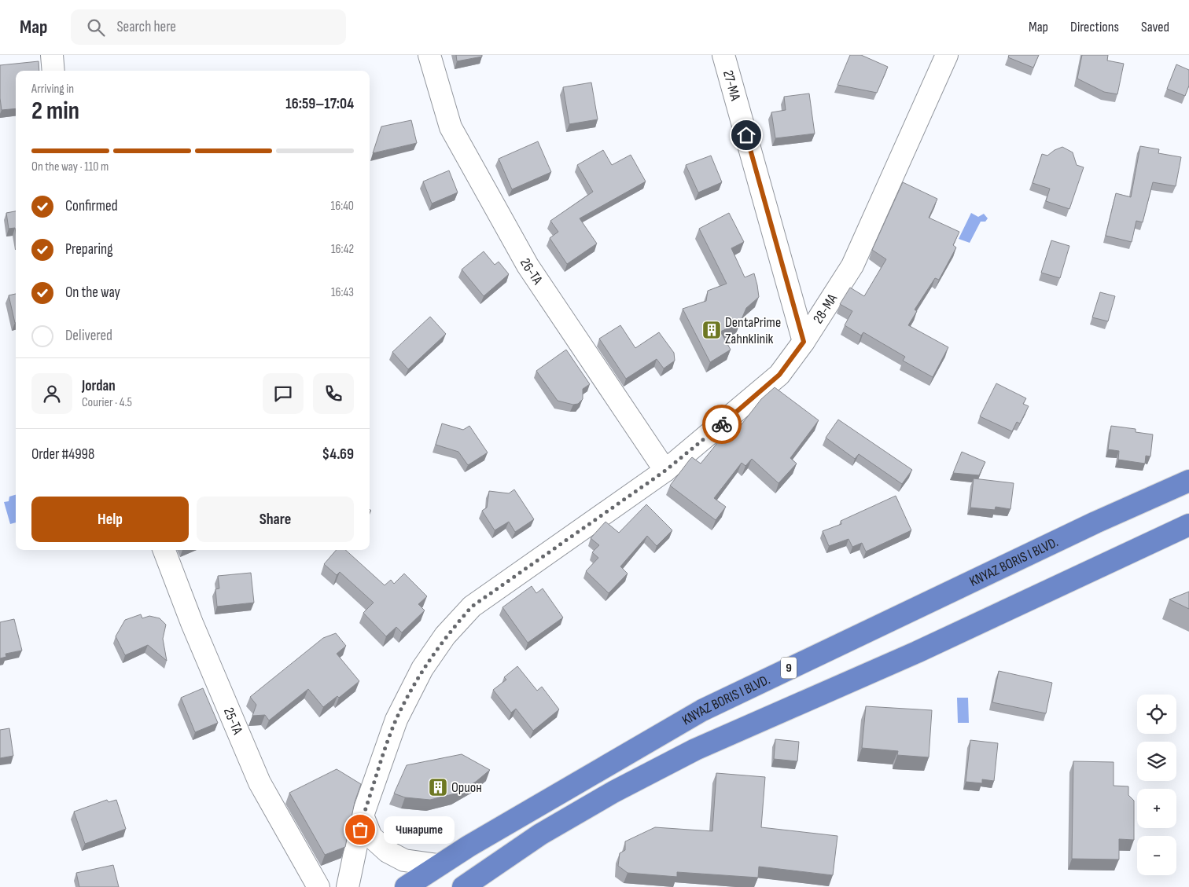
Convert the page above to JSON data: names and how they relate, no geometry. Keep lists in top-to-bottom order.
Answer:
{
  "streets": {
    "highway": ["KNYAZ BORIS I BLVD.", "9"],
    "street": [
      "27-МА",
      "26-ТА",
      "28-МА",
      "25-ТА"
    ]
  },
  "crossings": [
    ["27-МА", "28-МА"],
    ["26-ТА", "28-МА"]
  ],
  "places": {
    "building": ["DentaPrime Zahnklinik", "Орион"],
    "other": ["Чинарите"]
  },
  "page": {
    "header": "Map",
    "search": "Search here",
    "nav": ["Map", "Directions", "Saved"],
    "heading": ["2 min", "Arriving in", "16:59–17:04"],
    "panel": [
      "Jordan",
      "Courier · 4.5",
      "Order #4998",
      "$4.69"
    ],
    "bar": "On the way · 110 m",
    "list": [
      ["Confirmed", "16:40"],
      ["Preparing", "16:42"],
      ["On the way", "16:43"],
      "Delivered"
    ],
    "buttons": ["Help", "Share"],
    "map_buttons": ["+", "−"],
    "bubble": "Чинарите"
  }
}
